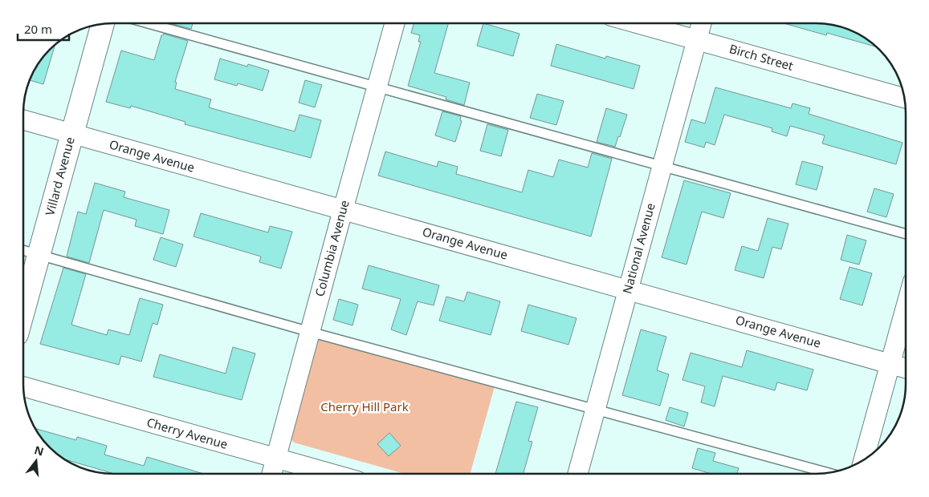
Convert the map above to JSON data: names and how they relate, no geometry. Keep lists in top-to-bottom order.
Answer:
{
  "streets": {
    "street": [
      "Birch Street",
      "Orange Avenue",
      "Villard Avenue",
      "Columbia Avenue",
      "National Avenue",
      "Cherry Avenue"
    ]
  },
  "crossings": [
    ["Birch Street", "National Avenue"],
    ["Orange Avenue", "Villard Avenue"],
    ["Orange Avenue", "Columbia Avenue"],
    ["Orange Avenue", "National Avenue"],
    ["Columbia Avenue", "Cherry Avenue"]
  ],
  "parks": ["Cherry Hill Park"],
  "scale_bar": "20 m",
  "north": "top"
}
